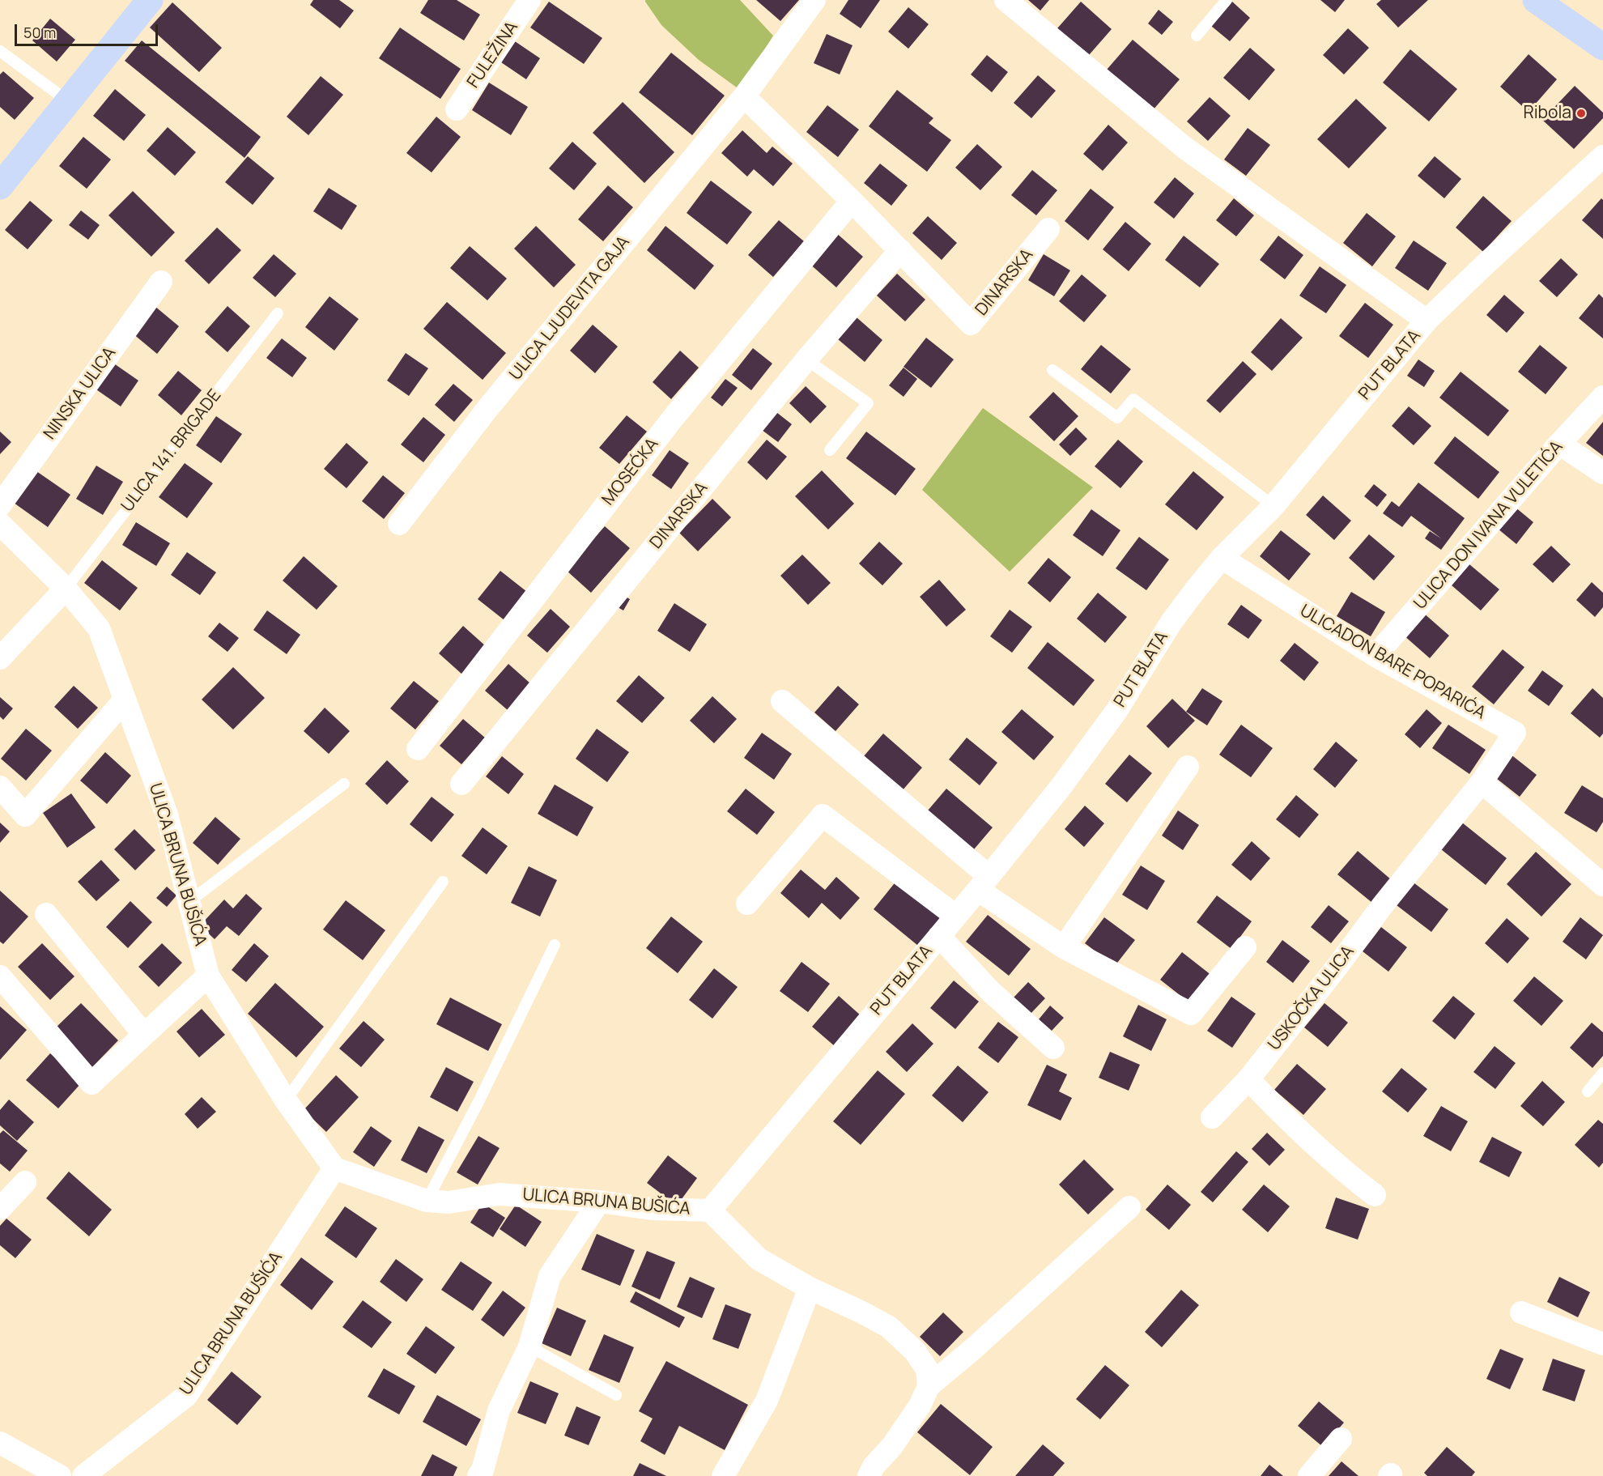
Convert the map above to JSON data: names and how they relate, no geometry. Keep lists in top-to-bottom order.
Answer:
{
  "streets": {
    "street": [
      "FULEŽINA",
      "DINARSKA",
      "ULICA LJUDEVITA GAJA",
      "PUT BLATA",
      "NINSKA ULICA",
      "MOSEĆKA",
      "ULICA DON IVANA VULETIĆA",
      "ULICADON BARE POPARIĆA",
      "ULICA BRUNA BUŠIĆA",
      "USKOČKA ULICA"
    ],
    "lane": ["ULICA 141. BRIGADE"]
  },
  "crossings": [
    ["DINARSKA", "ULICA LJUDEVITA GAJA"],
    ["DINARSKA", "MOSEĆKA"],
    ["PUT BLATA", "ULICADON BARE POPARIĆA"],
    ["PUT BLATA", "ULICA BRUNA BUŠIĆA"],
    ["ULICA 141. BRIGADE", "ULICA BRUNA BUŠIĆA"],
    ["ULICA DON IVANA VULETIĆA", "ULICADON BARE POPARIĆA"],
    ["ULICADON BARE POPARIĆA", "USKOČKA ULICA"]
  ],
  "places": ["Ribola"],
  "scale_bar": "50 m"
}
